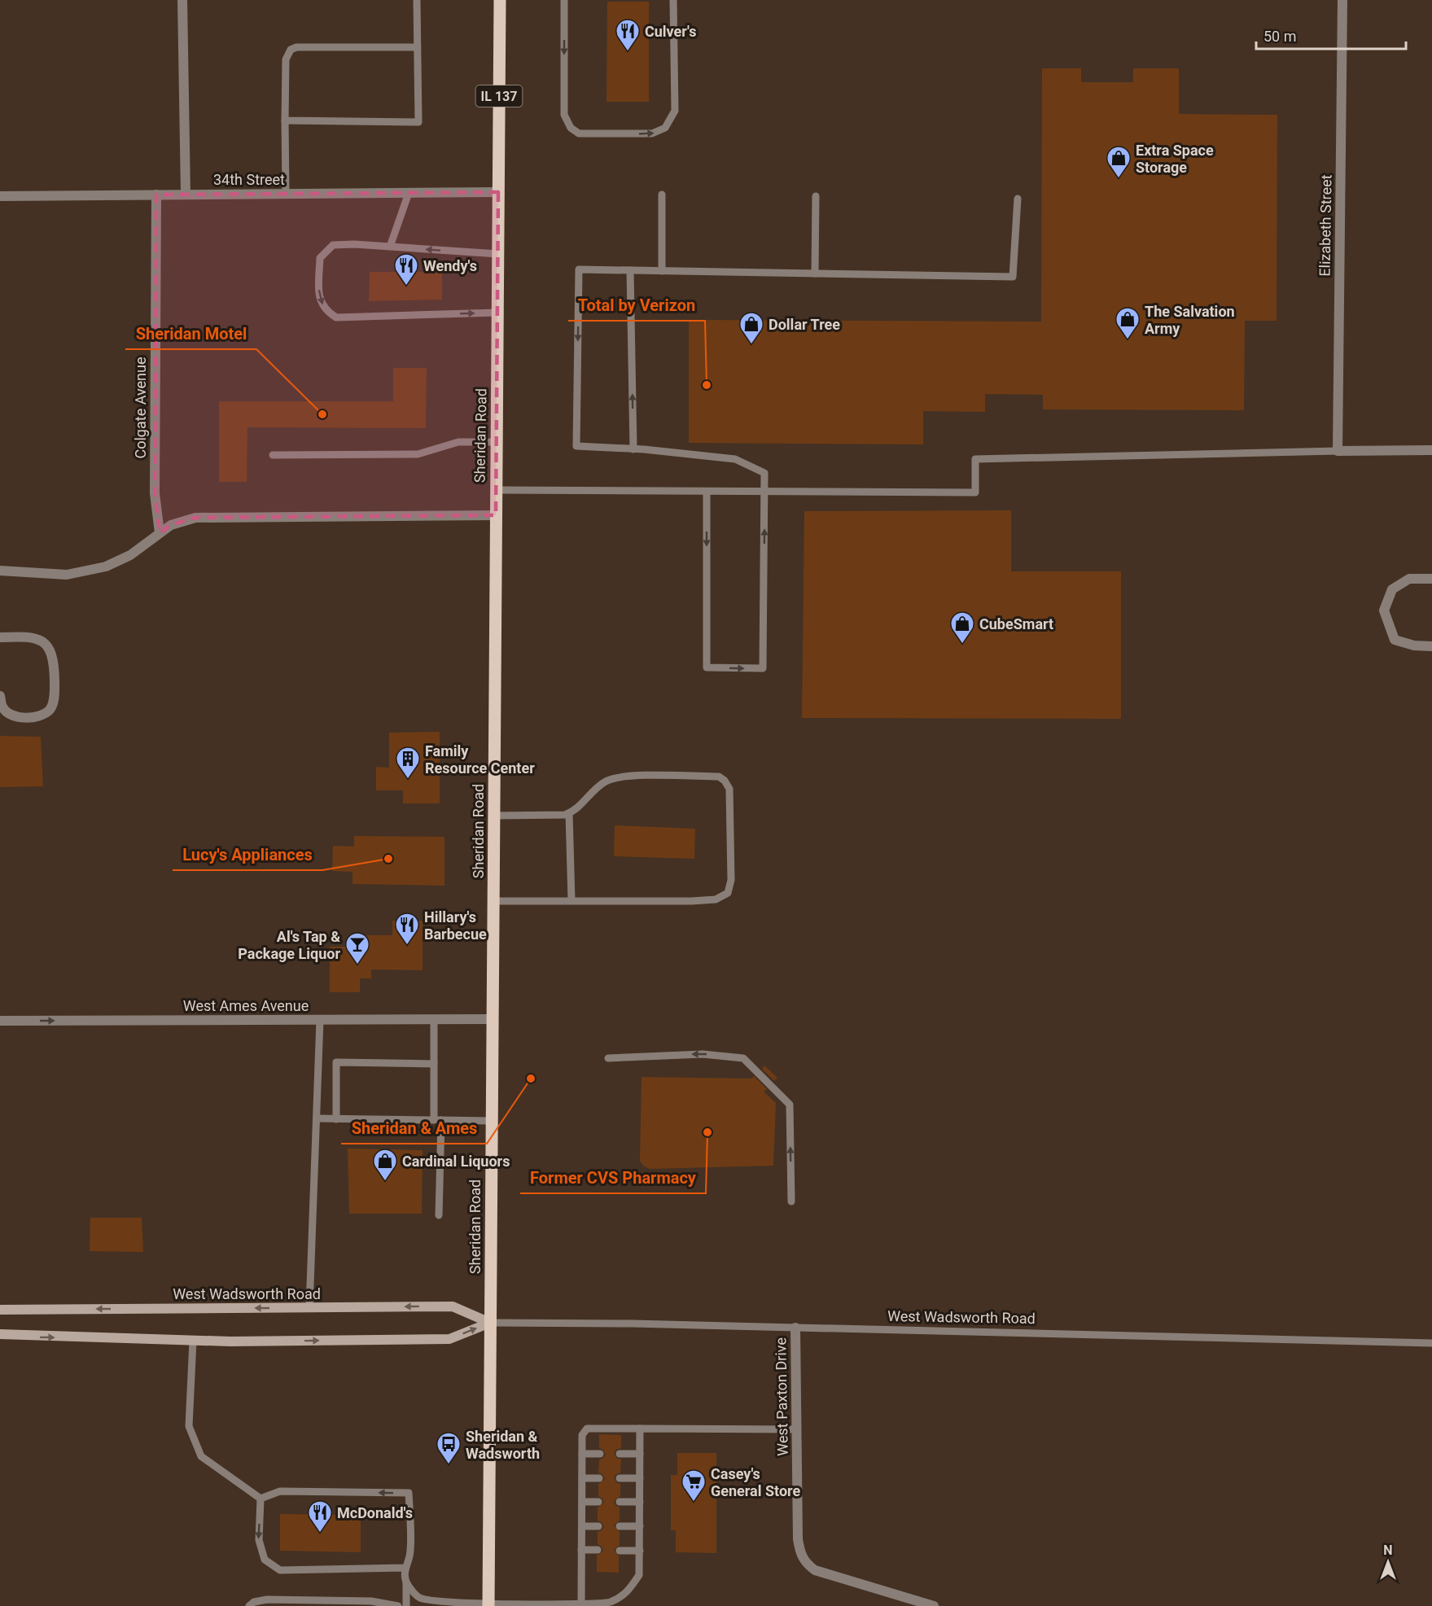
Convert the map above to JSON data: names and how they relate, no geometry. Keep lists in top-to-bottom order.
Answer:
{
  "streets": {
    "main road": ["IL 137", "Sheridan Road", "West Wadsworth Road"],
    "street": [
      "34th Street",
      "Elizabeth Street",
      "Colgate Avenue",
      "West Ames Avenue",
      "West Paxton Drive"
    ]
  },
  "crossings": [
    ["34th Street", "Colgate Avenue"],
    ["34th Street", "Sheridan Road"],
    ["Sheridan Road", "West Ames Avenue"],
    ["Sheridan Road", "West Wadsworth Road"],
    ["West Wadsworth Road", "West Paxton Drive"]
  ],
  "one_way": ["West Ames Avenue"],
  "places": {
    "restaurant": [
      "Culver's",
      "Wendy's",
      "Hillary's Barbecue",
      "McDonald's"
    ],
    "shop": [
      "Extra Space Storage",
      "The Salvation Army",
      "Dollar Tree",
      "CubeSmart",
      "Cardinal Liquors"
    ],
    "other": [
      "Total by Verizon",
      "Sheridan Motel",
      "Lucy's Appliances",
      "Sheridan & Ames",
      "Former CVS Pharmacy"
    ],
    "building": ["Family Resource Center"],
    "bar": ["Al's Tap & Package Liquor"],
    "bus stop": ["Sheridan & Wadsworth"],
    "supermarket": ["Casey's General Store"]
  },
  "scale_bar": "50 m",
  "north": "top"
}
